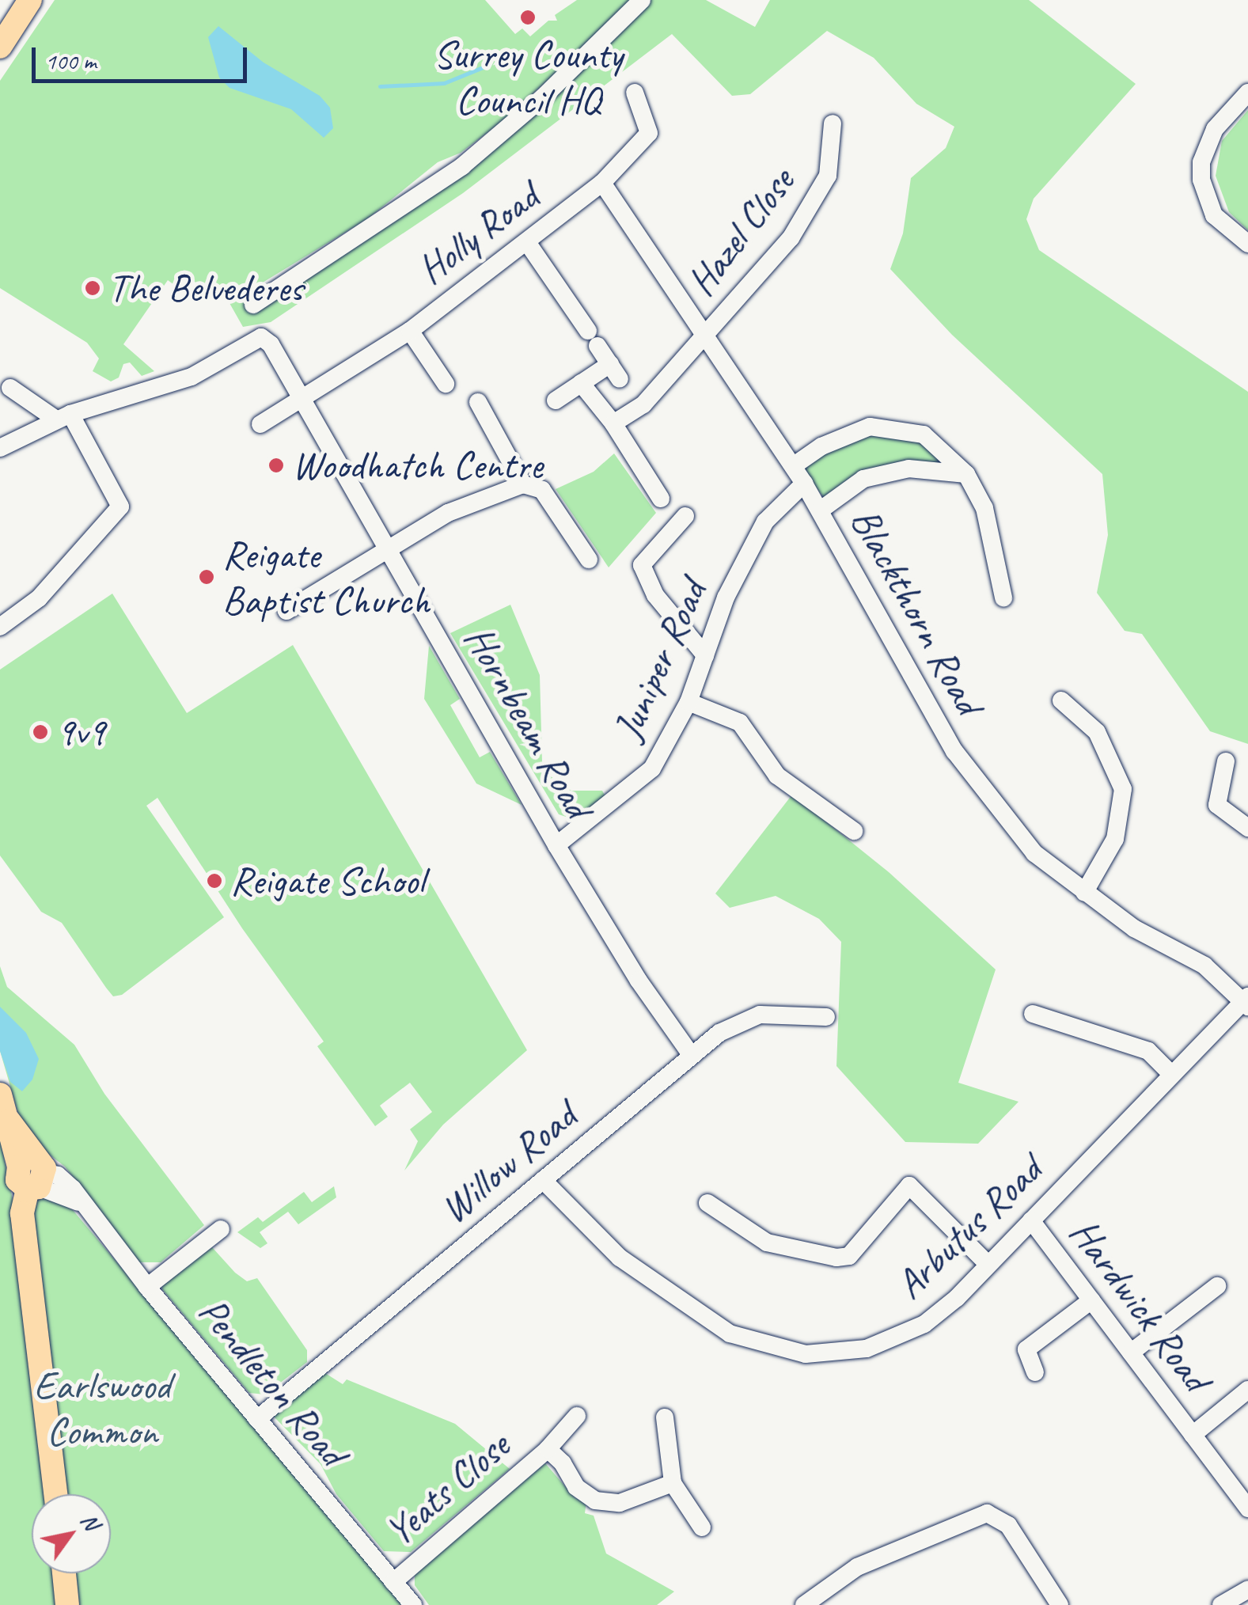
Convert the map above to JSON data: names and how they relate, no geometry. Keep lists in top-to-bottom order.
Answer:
{
  "streets": {
    "street": [
      "Hazel Close",
      "Holly Road",
      "Blackthorn Road",
      "Juniper Road",
      "Hornbeam Road",
      "Willow Road",
      "Arbutus Road",
      "Hardwick Road",
      "Pendleton Road",
      "Yeats Close"
    ]
  },
  "crossings": [
    ["Hazel Close", "Blackthorn Road"],
    ["Holly Road", "Blackthorn Road"],
    ["Holly Road", "Hornbeam Road"],
    ["Blackthorn Road", "Juniper Road"],
    ["Blackthorn Road", "Arbutus Road"],
    ["Juniper Road", "Hornbeam Road"],
    ["Hornbeam Road", "Willow Road"],
    ["Willow Road", "Arbutus Road"],
    ["Willow Road", "Pendleton Road"],
    ["Arbutus Road", "Hardwick Road"],
    ["Pendleton Road", "Yeats Close"]
  ],
  "parks": ["Earlswood Common"],
  "places": [
    "Surrey County Council HQ",
    "The Belvederes",
    "Woodhatch Centre",
    "Reigate Baptist Church",
    "9v9",
    "Reigate School"
  ],
  "scale_bar": "100 m",
  "north": "top right"
}
